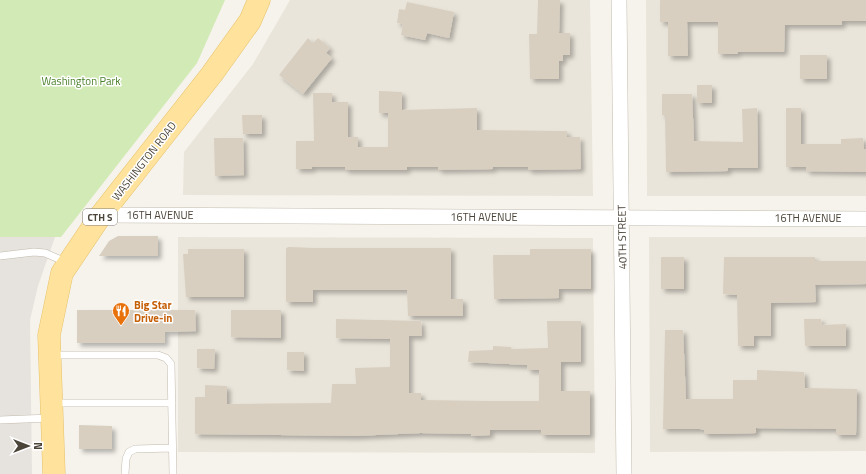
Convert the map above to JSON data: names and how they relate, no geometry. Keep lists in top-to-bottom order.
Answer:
{
  "streets": {
    "main road": ["WASHINGTON ROAD", "CTH S"],
    "street": ["16TH AVENUE", "40TH STREET"]
  },
  "crossings": [
    ["WASHINGTON ROAD", "16TH AVENUE"],
    ["16TH AVENUE", "40TH STREET"]
  ],
  "parks": ["Washington Park"],
  "places": {
    "restaurant": ["Big Star Drive-in"]
  },
  "north": "right"
}
